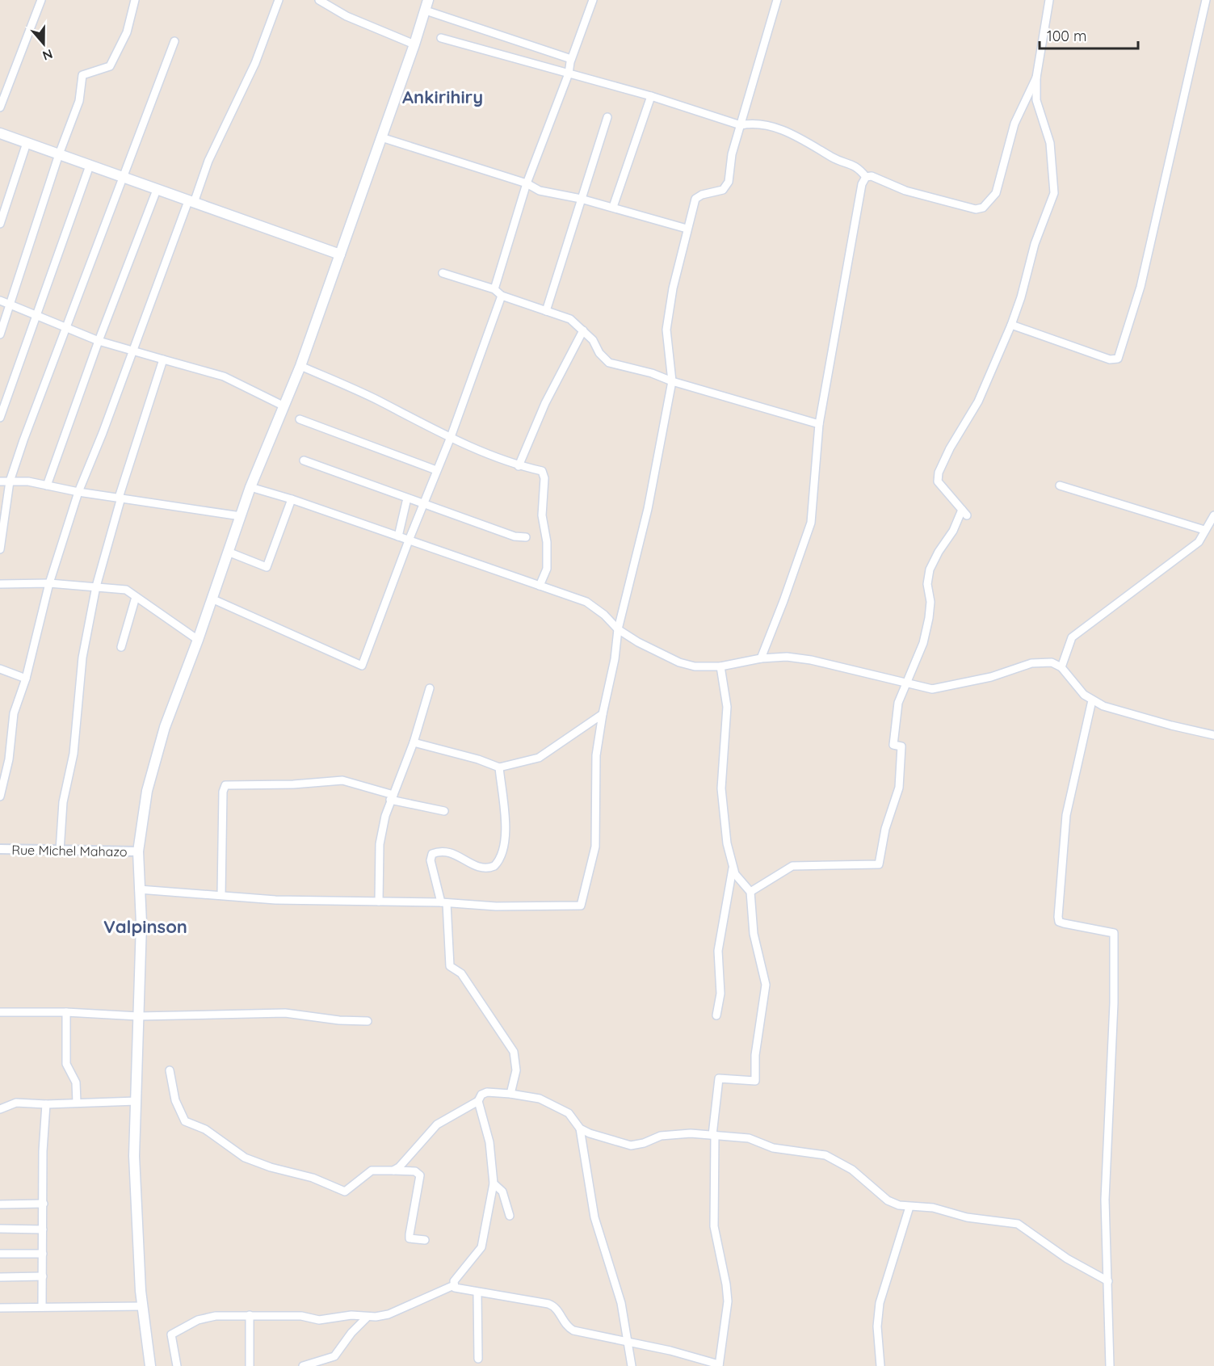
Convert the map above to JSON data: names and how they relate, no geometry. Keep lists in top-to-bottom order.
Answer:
{
  "streets": {
    "street": ["Rue Michel Mahazo"]
  },
  "districts": ["Ankirihiry", "Valpinson"],
  "scale_bar": "100 m",
  "north": "bottom"
}
